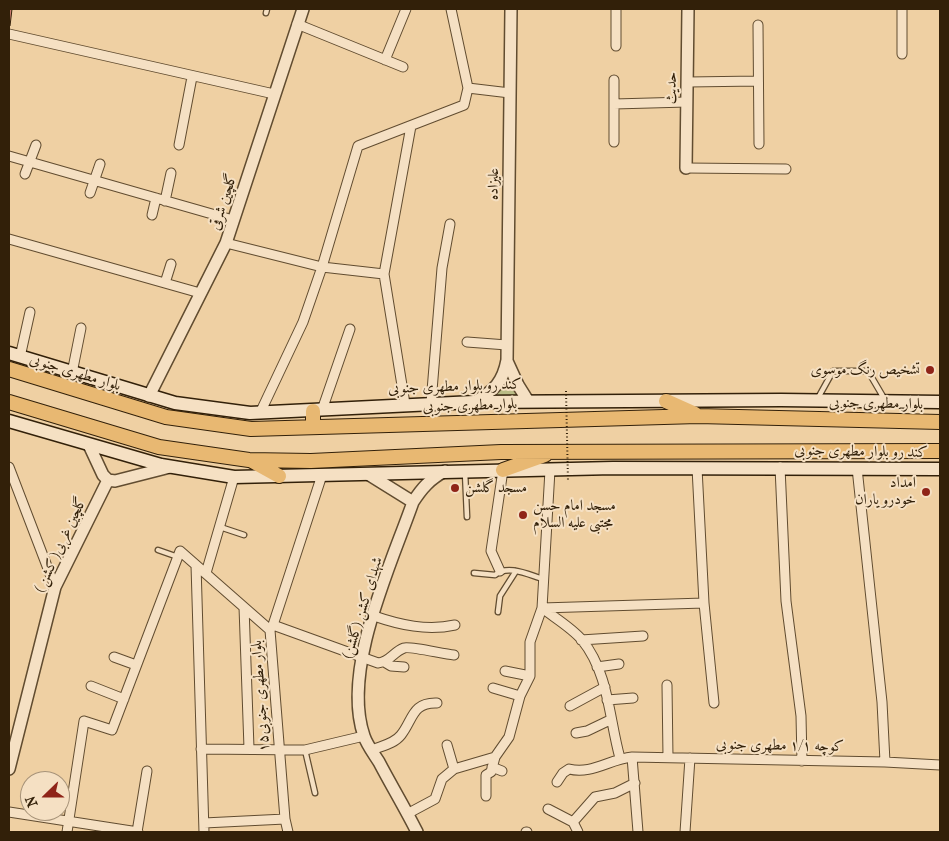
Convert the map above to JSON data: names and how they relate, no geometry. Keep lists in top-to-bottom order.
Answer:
{
  "streets": {
    "main road": ["بلوار مطهری جنوبی", "کند رو بلوار مطهری جنوبی"],
    "street": [
      "حدیث",
      "علیزاده",
      "گلچین شرقی",
      "گلچین غربی( کشن )",
      "شهدای کشن (گلشن)",
      "بلوار مطهری جنوبی۱۵",
      "کوچه ۱/۱ مطهری جنوبی"
    ]
  },
  "crossings": [
    ["علیزاده", "کند رو بلوار مطهری جنوبی"],
    ["گلچین شرقی", "کند رو بلوار مطهری جنوبی"],
    ["کند رو بلوار مطهری جنوبی", "شهدای کشن (گلشن)"],
    ["کند رو بلوار مطهری جنوبی", "بلوار مطهری جنوبی۱۵"]
  ],
  "places": [
    "تشخیص رنگ موسوی",
    "مسجد گلشن",
    "امداد خودرو یاران",
    "مسجد امام حسن مجتبی علیه السلام"
  ],
  "north": "left"
}
